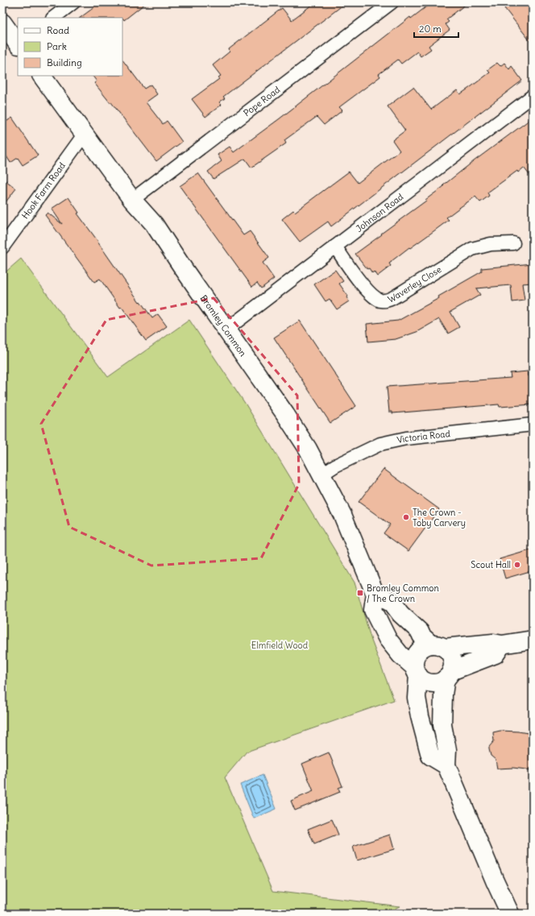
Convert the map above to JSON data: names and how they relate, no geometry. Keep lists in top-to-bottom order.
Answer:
{
  "streets": {
    "main road": ["Bromley Common"],
    "street": [
      "Pope Road",
      "Hook Farm Road",
      "Johnson Road",
      "Waverley Close",
      "Victoria Road"
    ]
  },
  "crossings": [
    ["Pope Road", "Bromley Common"],
    ["Hook Farm Road", "Bromley Common"],
    ["Johnson Road", "Waverley Close"],
    ["Johnson Road", "Bromley Common"],
    ["Bromley Common", "Victoria Road"]
  ],
  "parks": ["Elmfield Wood"],
  "places": {
    "other": ["The Crown - Toby Carvery", "Scout Hall"],
    "transit": ["Bromley Common / The Crown"]
  },
  "legend": ["Road", "Park", "Building"],
  "scale_bar": "20 m"
}
